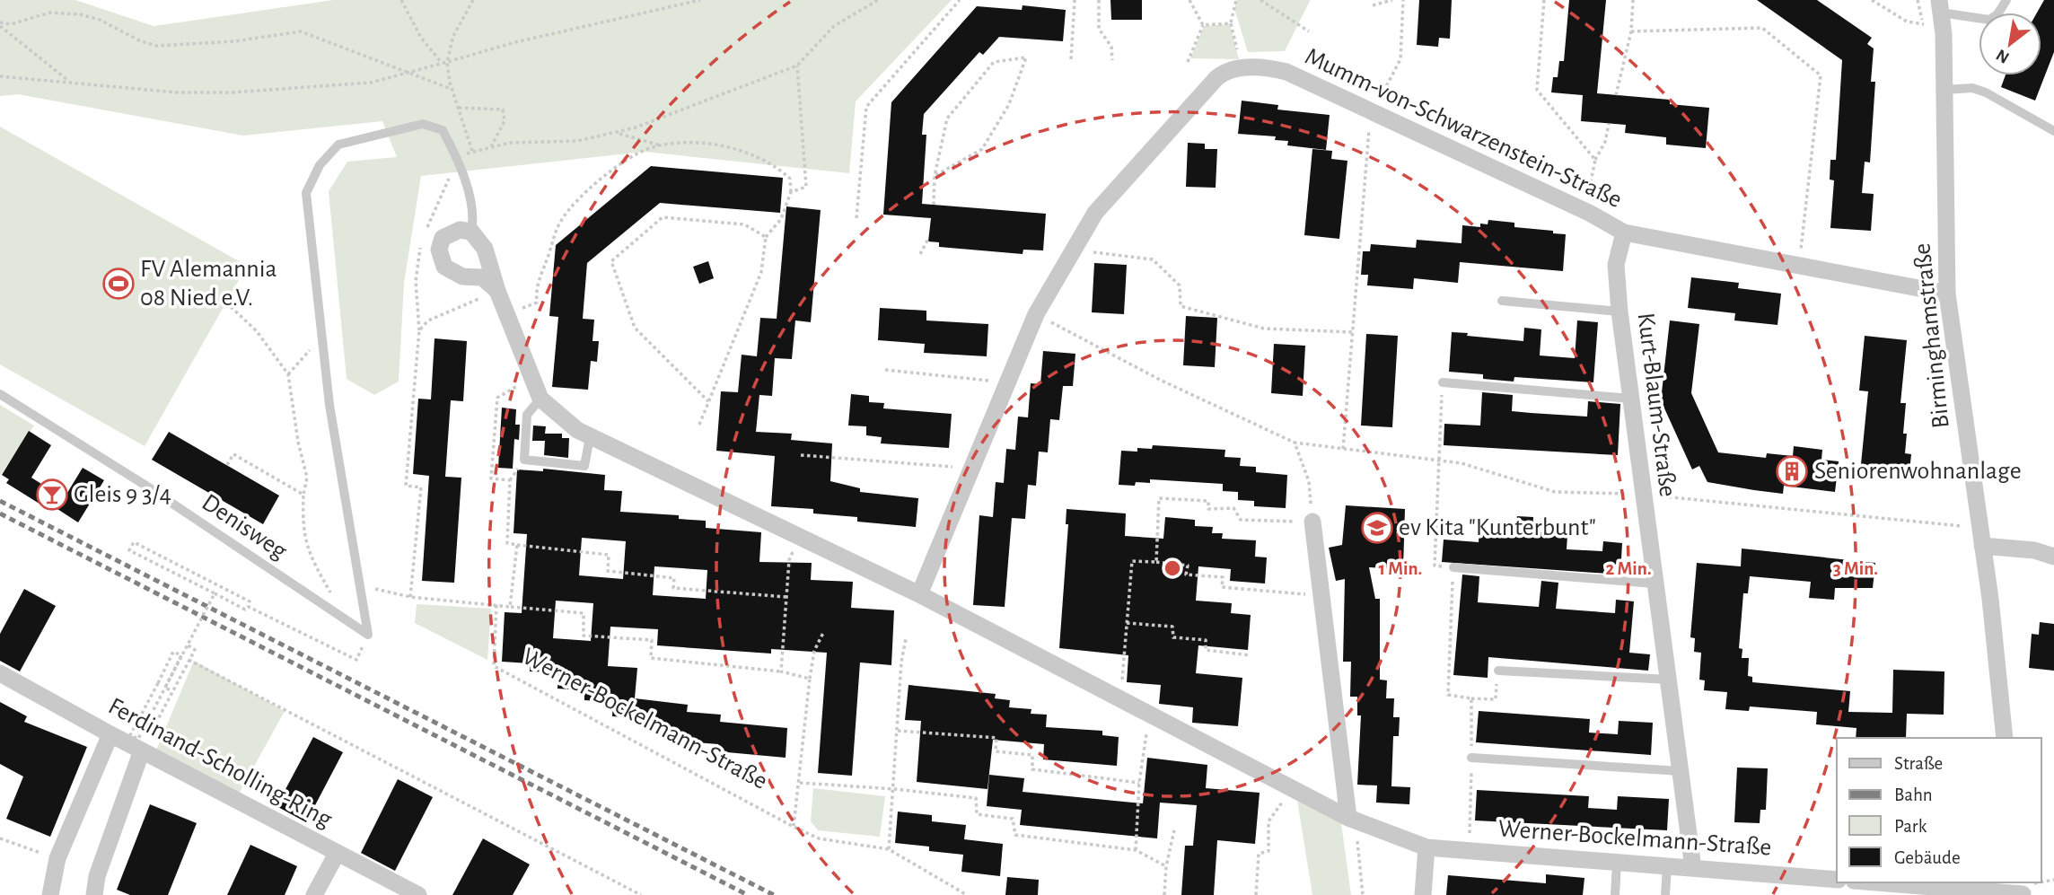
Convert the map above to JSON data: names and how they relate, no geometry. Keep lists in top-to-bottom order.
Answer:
{
  "streets": {
    "street": [
      "Mumm-von-Schwarzenstein-Straße",
      "Birminghamstraße",
      "Kurt-Blaum-Straße",
      "Werner-Bockelmann-Straße",
      "Ferdinand-Scholling-Ring"
    ],
    "lane": ["Denisweg"]
  },
  "crossings": [
    ["Mumm-von-Schwarzenstein-Straße", "Birminghamstraße"],
    ["Mumm-von-Schwarzenstein-Straße", "Kurt-Blaum-Straße"],
    ["Mumm-von-Schwarzenstein-Straße", "Werner-Bockelmann-Straße"],
    ["Kurt-Blaum-Straße", "Werner-Bockelmann-Straße"]
  ],
  "places": {
    "sports": ["FV Alemannia 08 Nied e.V."],
    "building": ["Seniorenwohnanlage"],
    "bar": ["Gleis 9 3/4"],
    "school or university": ["ev Kita \"Kunterbunt\""]
  },
  "legend": [
    "Straße",
    "Bahn",
    "Park",
    "Gebäude"
  ],
  "north": "bottom left",
  "rings": ["1 Min.", "2 Min.", "3 Min."]
}
